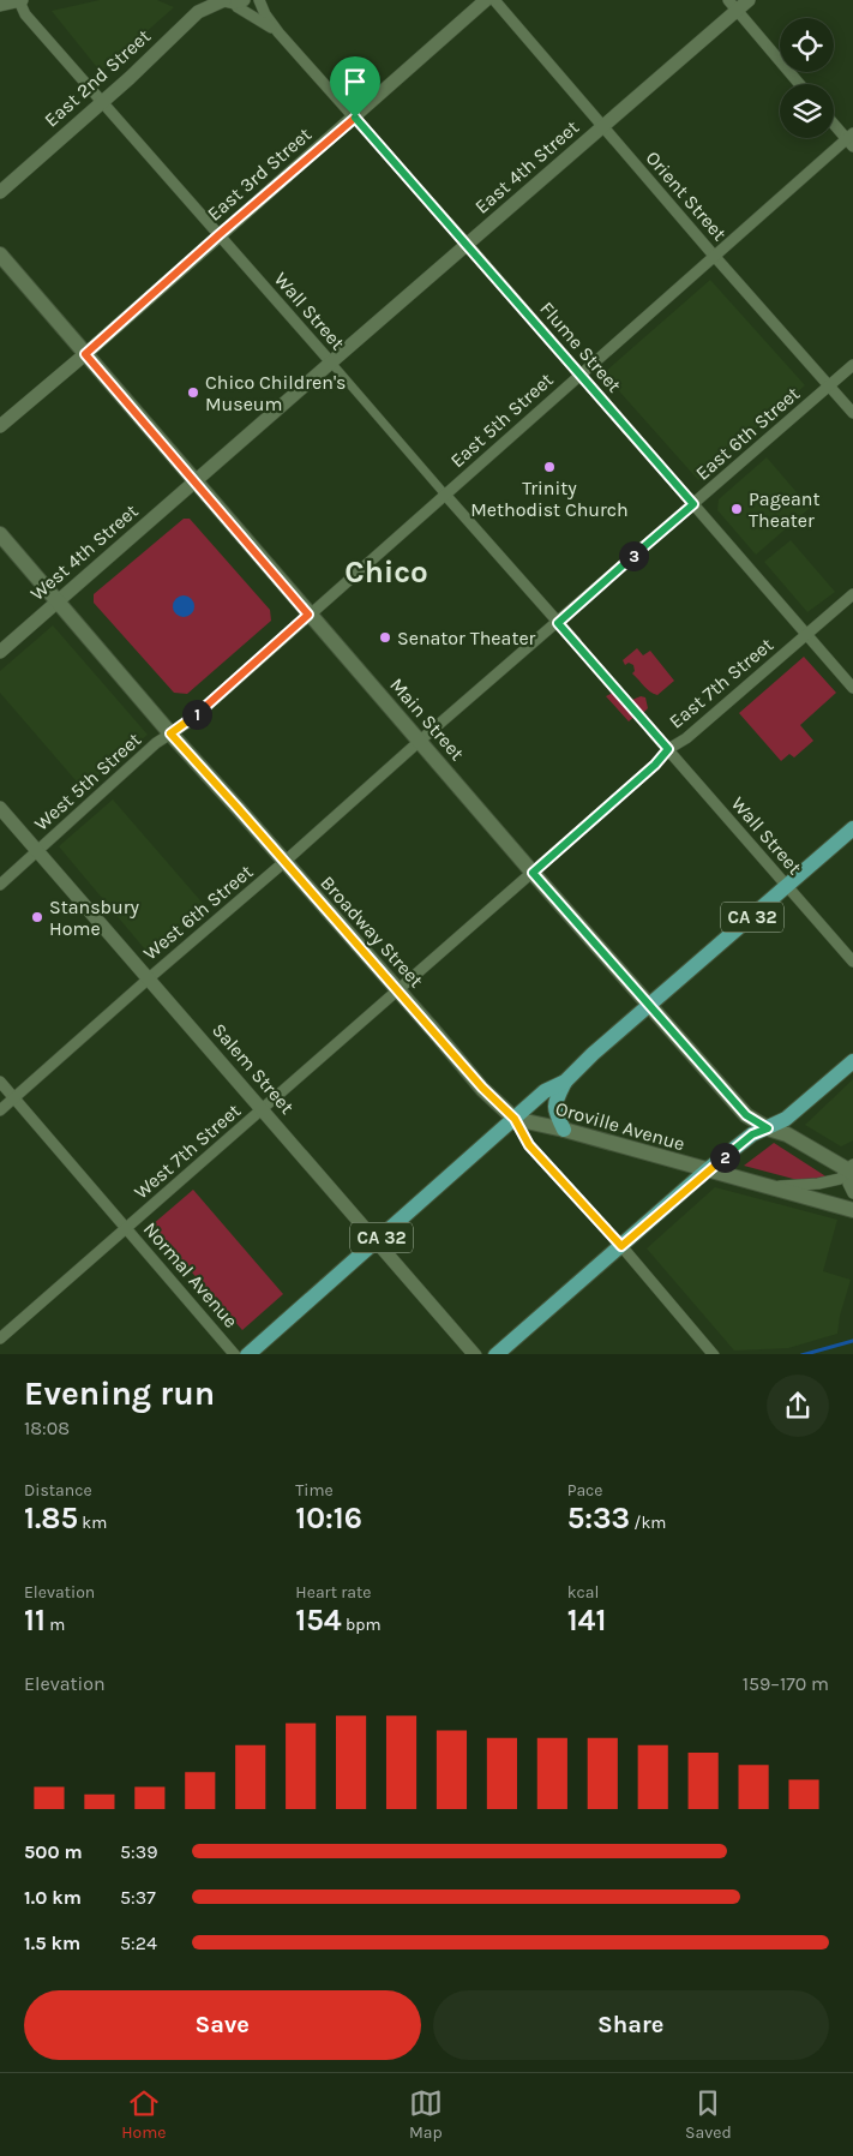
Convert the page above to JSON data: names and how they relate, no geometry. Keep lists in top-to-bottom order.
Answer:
{
  "streets": {
    "main road": [
      "Main Street",
      "CA 32",
      "Broadway Street",
      "Oroville Avenue"
    ],
    "street": [
      "East 2nd Street",
      "East 4th Street",
      "East 3rd Street",
      "Orient Street",
      "Wall Street",
      "Flume Street",
      "East 5th Street",
      "East 6th Street",
      "West 4th Street",
      "East 7th Street",
      "West 5th Street",
      "West 6th Street",
      "Salem Street",
      "West 7th Street",
      "Normal Avenue"
    ]
  },
  "crossings": [
    ["East 2nd Street", "Wall Street"],
    ["East 2nd Street", "Flume Street"],
    ["East 4th Street", "Orient Street"],
    ["East 4th Street", "Wall Street"],
    ["East 4th Street", "Flume Street"],
    ["East 4th Street", "West 4th Street"],
    ["East 4th Street", "Main Street"],
    ["East 3rd Street", "Wall Street"],
    ["East 3rd Street", "Flume Street"],
    ["East 3rd Street", "Main Street"],
    ["Orient Street", "East 5th Street"],
    ["Orient Street", "East 6th Street"],
    ["Wall Street", "East 5th Street"],
    ["Wall Street", "East 6th Street"],
    ["Wall Street", "East 7th Street"],
    ["Wall Street", "CA 32"],
    ["Flume Street", "East 5th Street"],
    ["Flume Street", "East 6th Street"],
    ["Flume Street", "East 7th Street"],
    ["East 5th Street", "Main Street"],
    ["East 5th Street", "West 5th Street"],
    ["East 6th Street", "Main Street"],
    ["East 6th Street", "West 6th Street"],
    ["West 4th Street", "Main Street"],
    ["West 4th Street", "Broadway Street"],
    ["East 7th Street", "Main Street"],
    ["East 7th Street", "West 7th Street"],
    ["Main Street", "West 5th Street"],
    ["Main Street", "West 6th Street"],
    ["Main Street", "CA 32"],
    ["Main Street", "West 7th Street"],
    ["West 5th Street", "Broadway Street"],
    ["West 5th Street", "Salem Street"],
    ["West 6th Street", "Broadway Street"],
    ["West 6th Street", "Salem Street"],
    ["West 6th Street", "Normal Avenue"],
    ["CA 32", "Broadway Street"],
    ["CA 32", "Salem Street"],
    ["CA 32", "Oroville Avenue"],
    ["Broadway Street", "Oroville Avenue"],
    ["Broadway Street", "West 7th Street"],
    ["Salem Street", "West 7th Street"],
    ["West 7th Street", "Normal Avenue"]
  ],
  "districts": ["Chico"],
  "places": [
    "Chico Children's Museum",
    "Trinity Methodist Church",
    "Pageant Theater",
    "Senator Theater",
    "Stansbury Home"
  ],
  "page": {
    "pins": ["3", "1", "2"],
    "heading": ["Evening run", "18:08"],
    "stats": [
      ["Distance", "1.85 km"],
      ["Time", "10:16"],
      ["Pace", "5:33 /km"],
      ["Elevation", "11 m"],
      ["Heart rate", "154 bpm"],
      ["kcal", "141"]
    ],
    "chart": ["Elevation", "159–170 m"],
    "list": [
      {
        "name": "500 m",
        "note": "5:39"
      },
      {
        "name": "1.0 km",
        "note": "5:37"
      },
      {
        "name": "1.5 km",
        "note": "5:24"
      }
    ],
    "buttons": ["Save", "Share"],
    "tabs": ["Home", "Map", "Saved"]
  }
}
